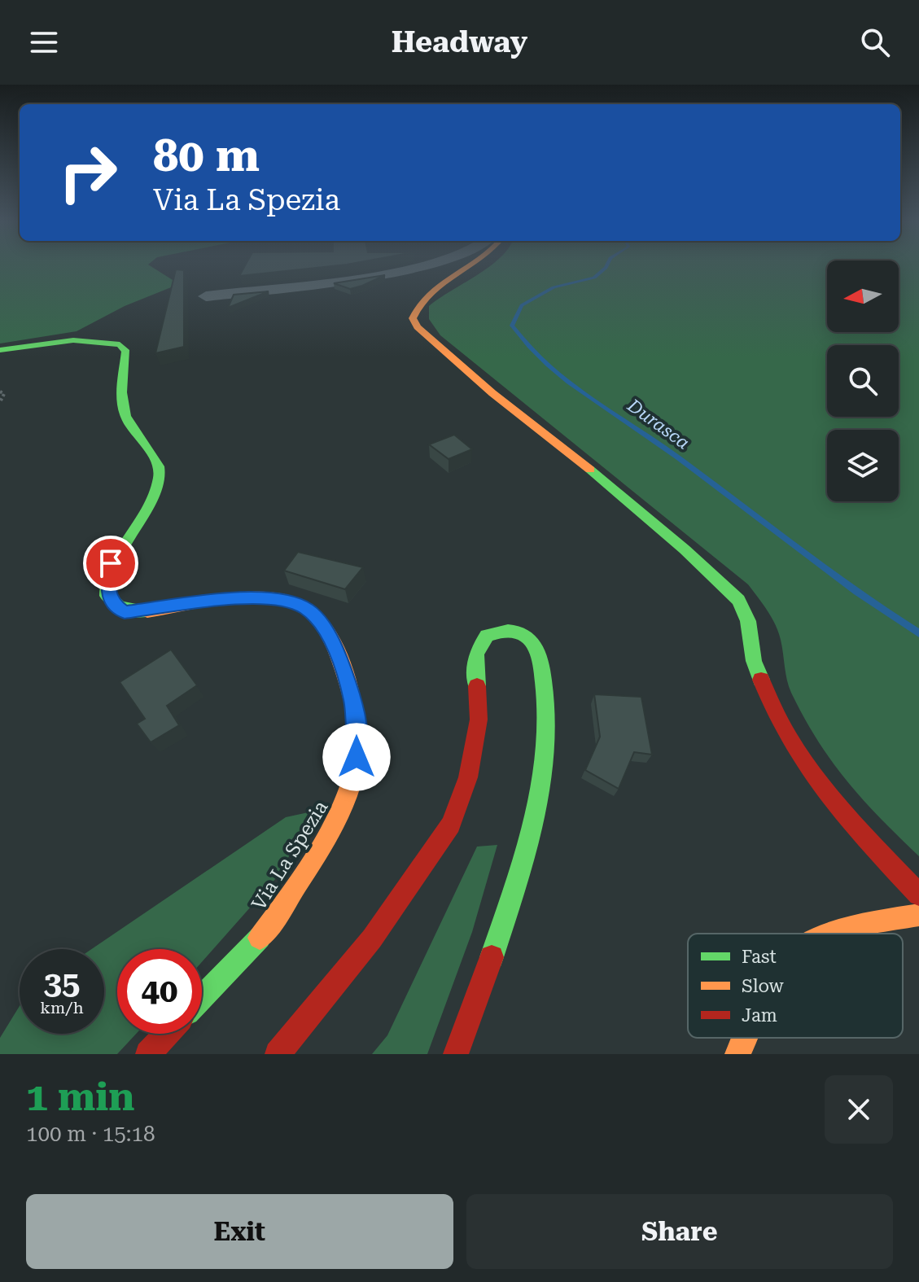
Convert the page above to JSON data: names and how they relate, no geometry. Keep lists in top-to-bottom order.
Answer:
{
  "streets": {
    "street": ["Via La Spezia"]
  },
  "water": ["Durasca"],
  "legend": ["Fast", "Slow", "Jam"],
  "north": "left",
  "page": {
    "header": "Headway",
    "turn": ["80 m", "Via La Spezia"],
    "speed": "35 km/h",
    "limit": "40",
    "heading": ["1 min", "100 m · 15:18"],
    "buttons": ["Exit", "Share"]
  }
}
